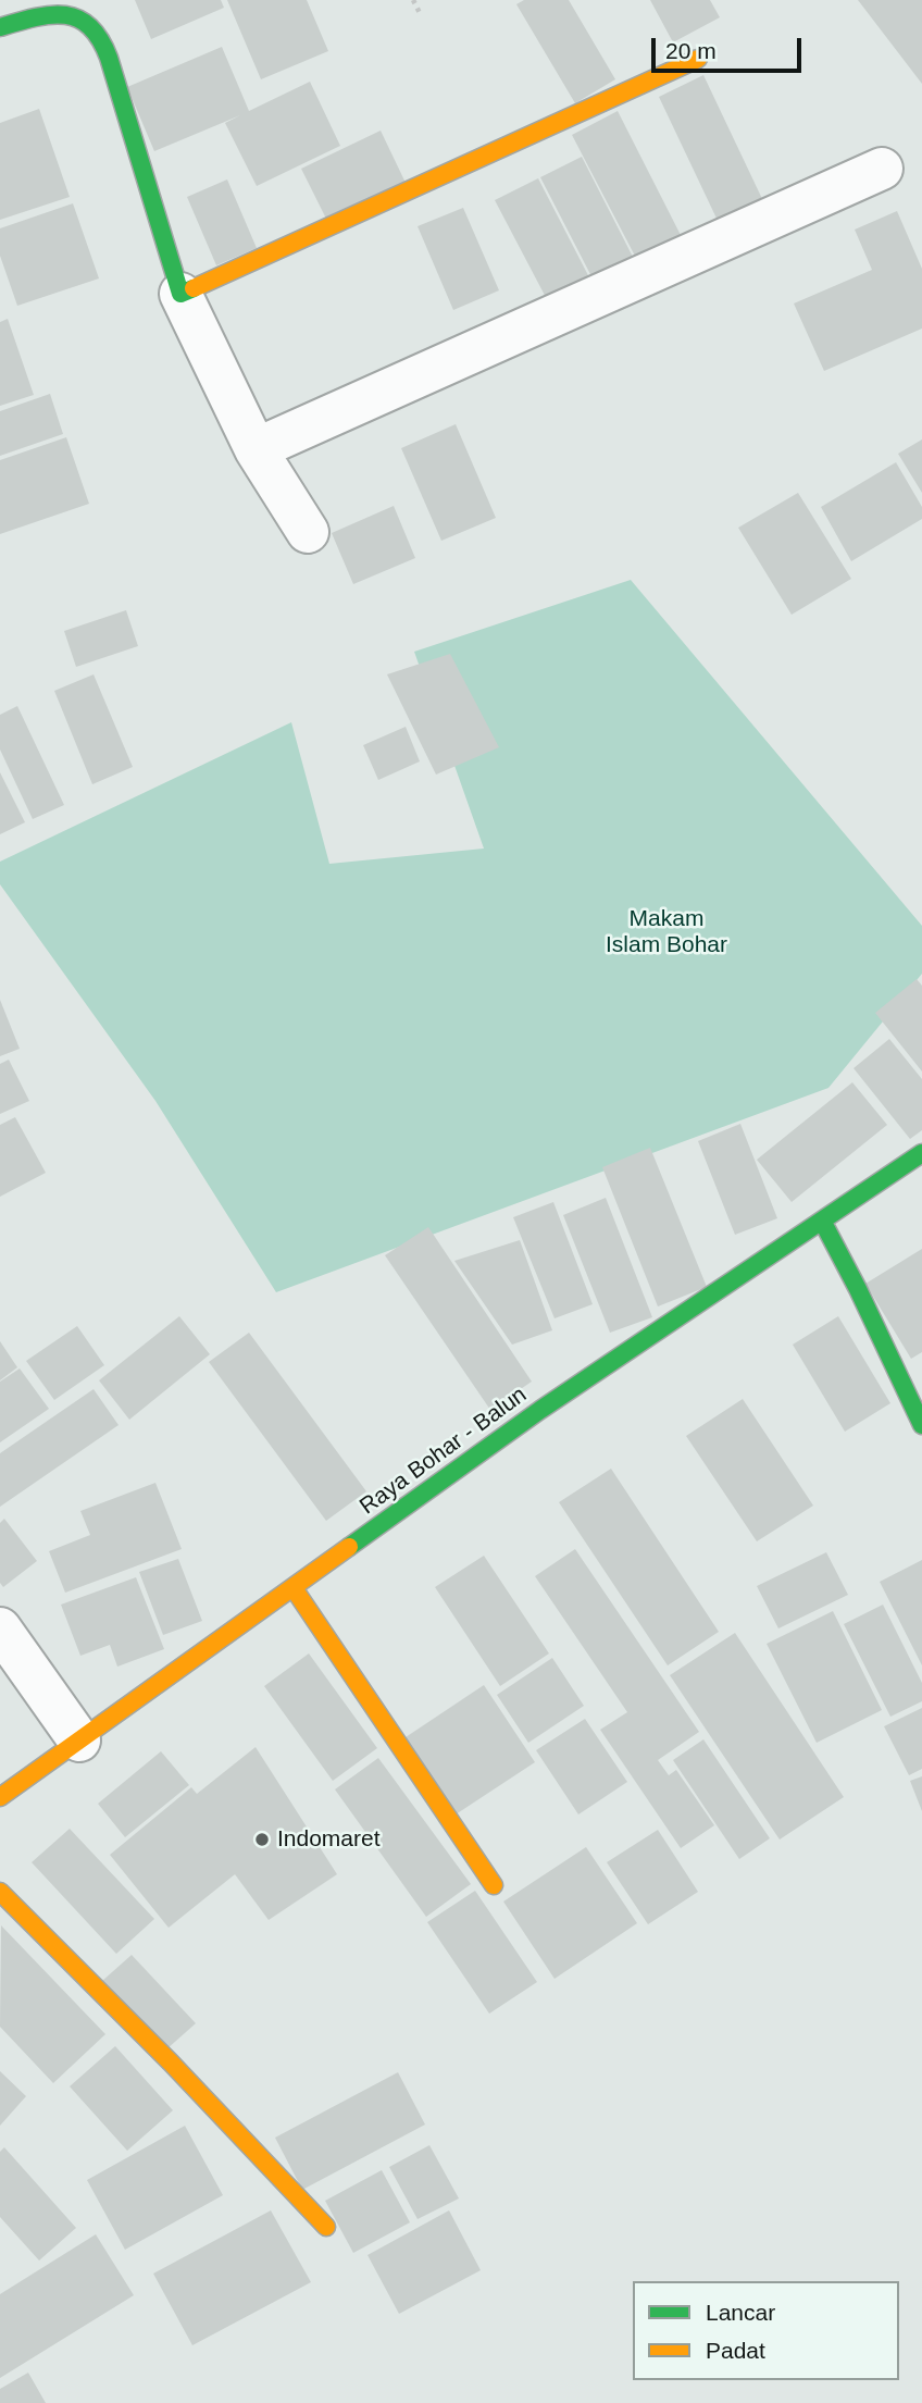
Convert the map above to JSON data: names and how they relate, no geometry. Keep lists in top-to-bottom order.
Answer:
{
  "streets": {
    "street": ["Raya Bohar - Balun"]
  },
  "parks": ["Makam Islam Bohar"],
  "places": ["Indomaret"],
  "legend": ["Lancar", "Padat"],
  "scale_bar": "20 m"
}
